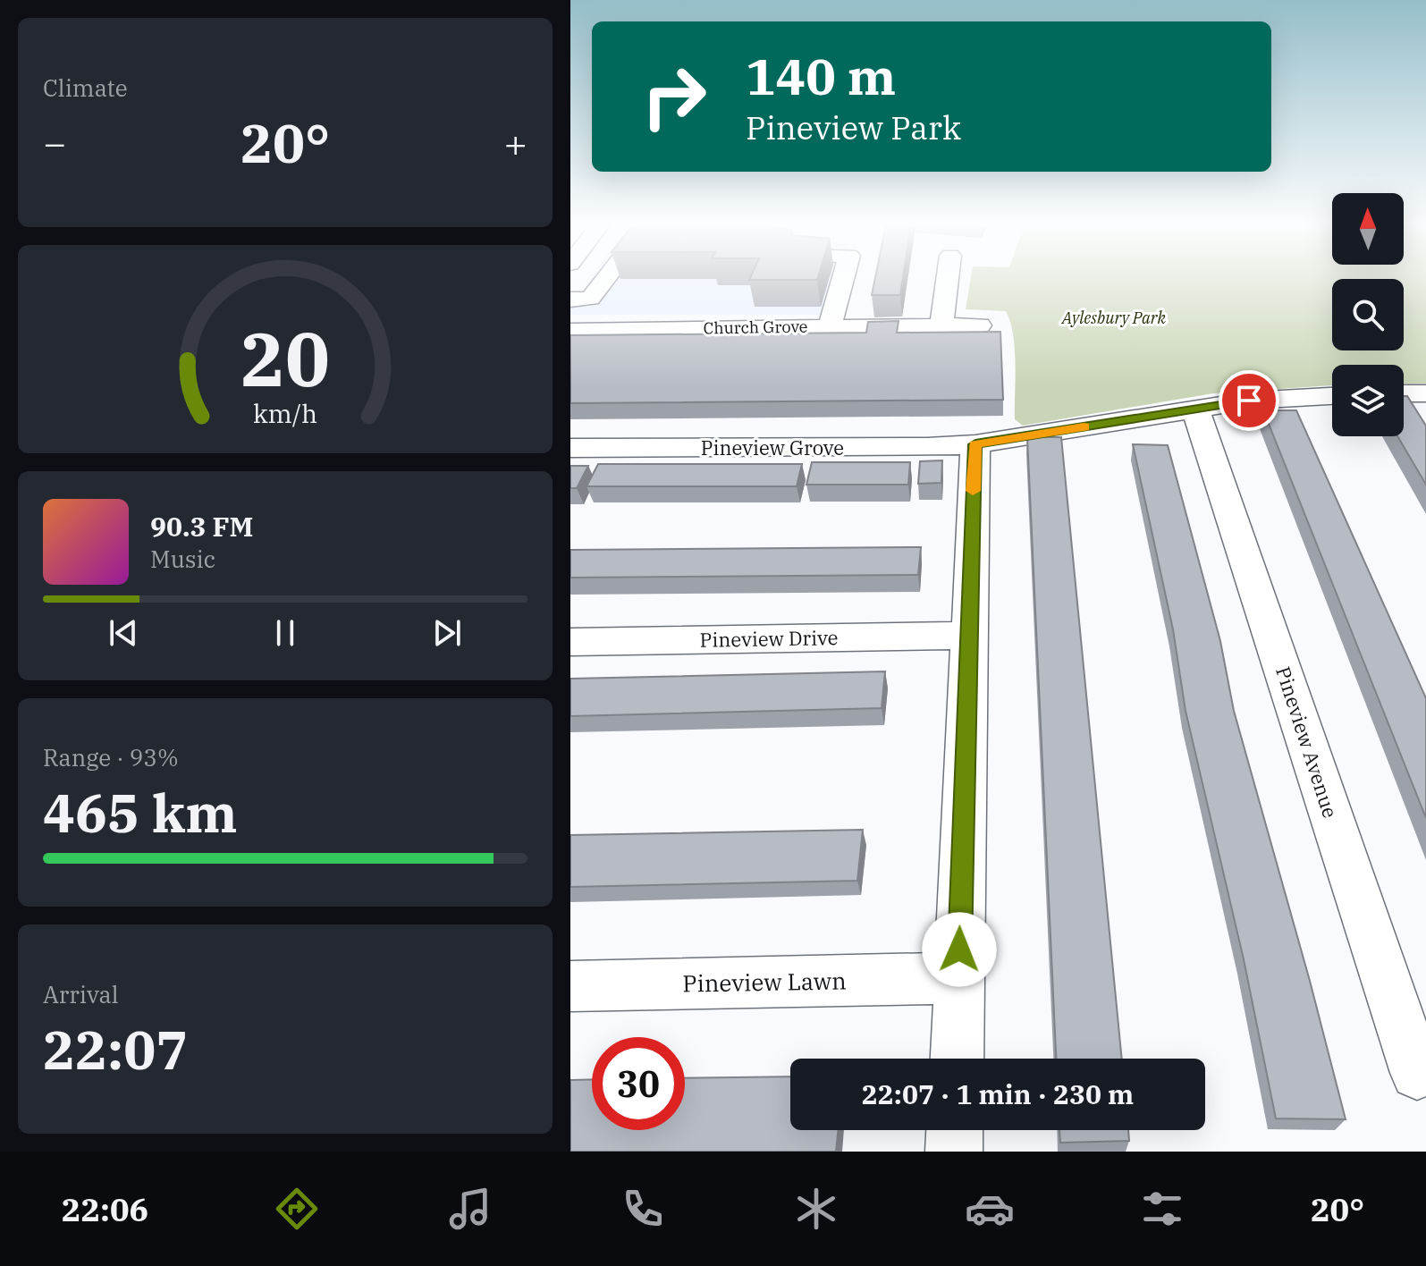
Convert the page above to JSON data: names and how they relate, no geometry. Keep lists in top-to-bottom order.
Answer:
{
  "streets": {
    "street": [
      "Church Grove",
      "Pineview Grove",
      "Pineview Drive",
      "Pineview Avenue",
      "Pineview Lawn"
    ]
  },
  "crossings": [
    ["Pineview Grove", "Pineview Avenue"]
  ],
  "parks": ["Aylesbury Park"],
  "north": "top",
  "page": {
    "tile": [
      "Climate",
      ["Range · 93%", "465 km"],
      ["Arrival", "22:07"]
    ],
    "turn": ["140 m", "Pineview Park"],
    "heat": ["−", "20°", "+"],
    "song": ["90.3 FM", "Music"],
    "limit": "30",
    "trip": "22:07 · 1 min · 230 m",
    "tabs": ["22:06", "20°"],
    "gauge": ["20", "km/h"]
  }
}
